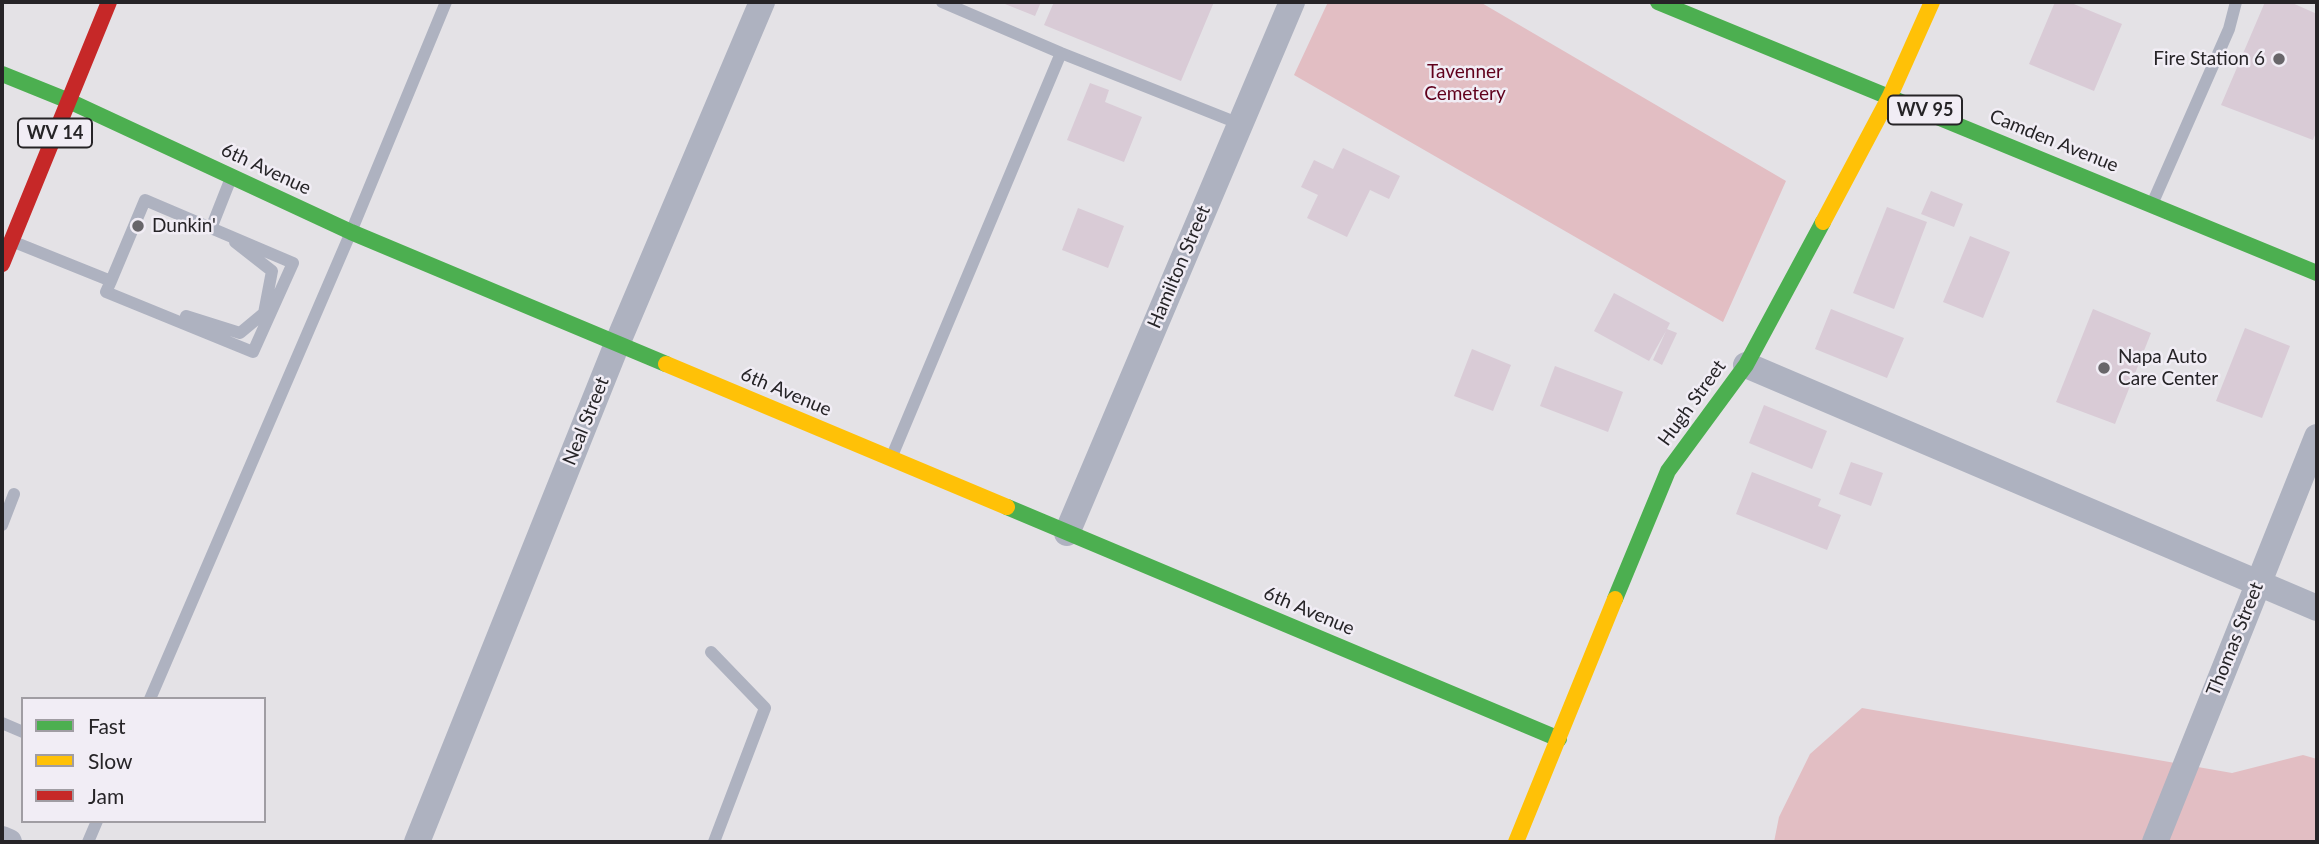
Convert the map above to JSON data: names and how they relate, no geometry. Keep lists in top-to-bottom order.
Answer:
{
  "streets": {
    "street": [
      "WV 95",
      "WV 14",
      "Camden Avenue",
      "6th Avenue",
      "Hamilton Street",
      "Hugh Street",
      "Neal Street",
      "Thomas Street"
    ]
  },
  "crossings": [
    ["WV 14", "6th Avenue"],
    ["Camden Avenue", "Hugh Street"],
    ["6th Avenue", "Hamilton Street"],
    ["6th Avenue", "Hugh Street"],
    ["6th Avenue", "Neal Street"]
  ],
  "parks": ["Tavenner Cemetery"],
  "places": ["Fire Station 6", "Dunkin'", "Napa Auto Care Center"],
  "legend": ["Fast", "Slow", "Jam"]
}
